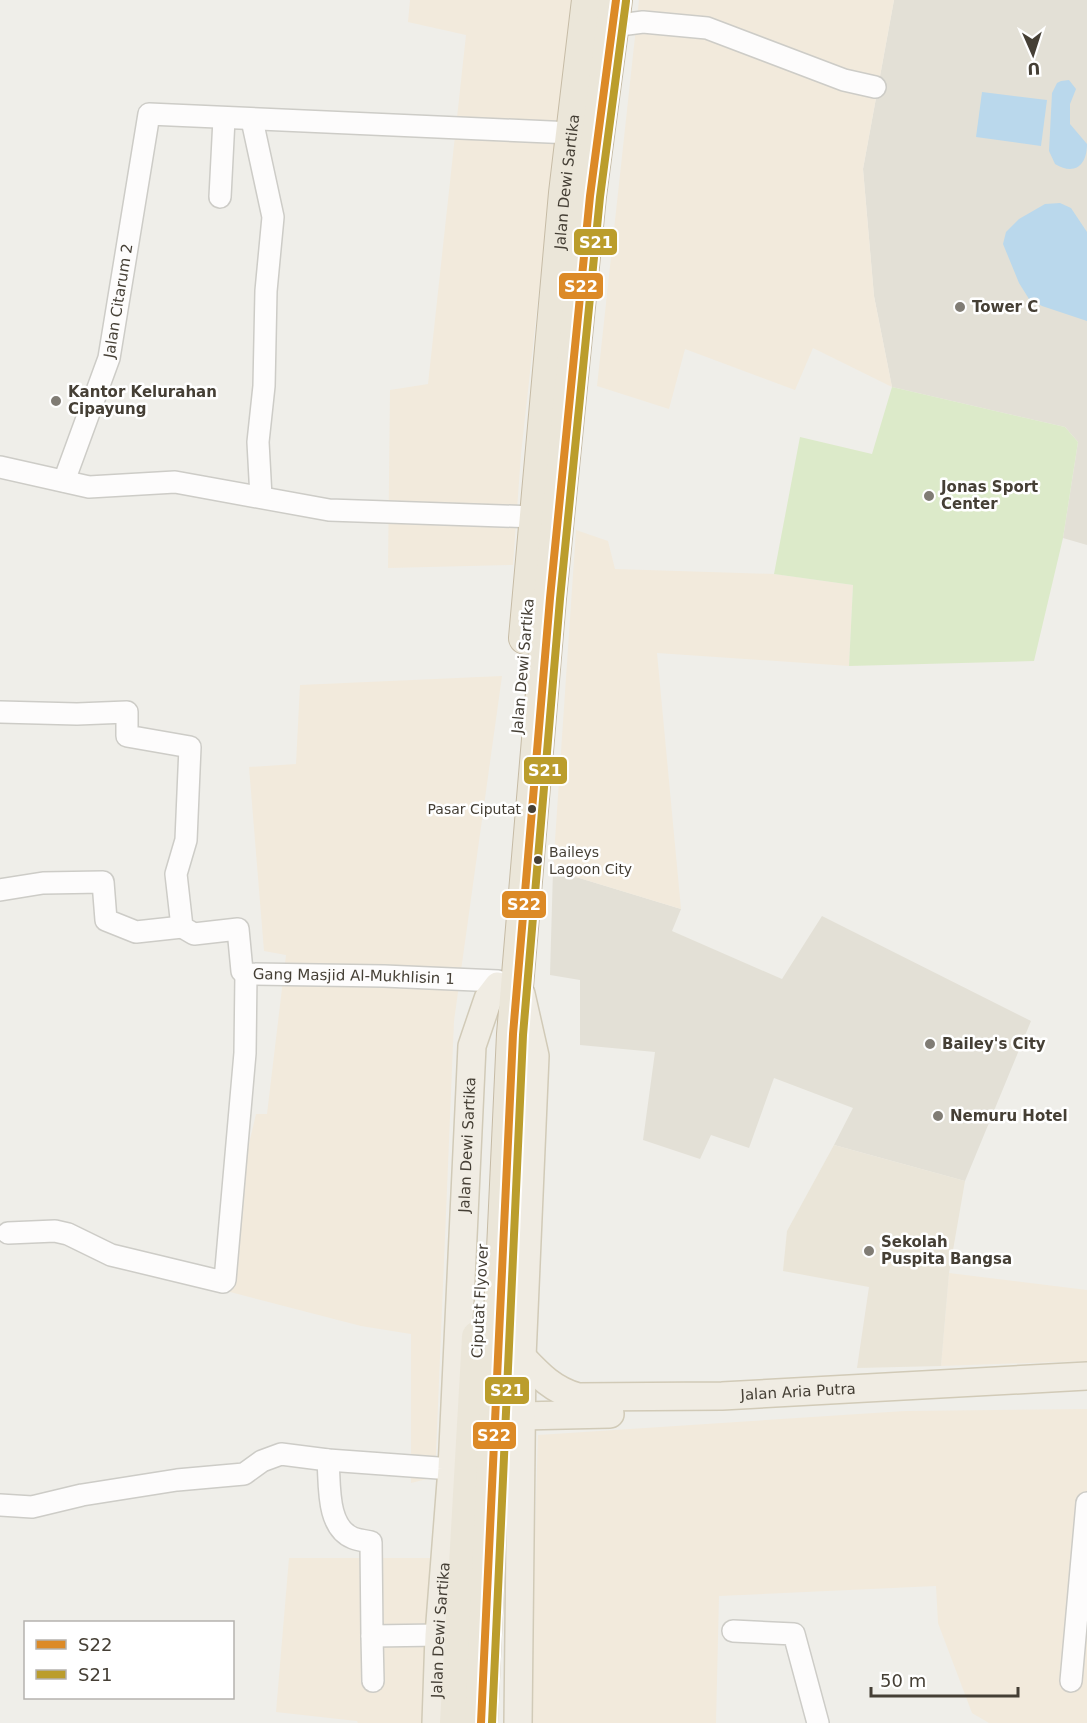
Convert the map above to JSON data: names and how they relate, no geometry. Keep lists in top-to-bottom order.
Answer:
{
  "streets": {
    "highway": ["Jalan Dewi Sartika", "Ciputat Flyover"],
    "main road": ["Jalan Aria Putra"],
    "street": ["Jalan Citarum 2", "Gang Masjid Al-Mukhlisin 1"]
  },
  "crossings": [
    ["Jalan Dewi Sartika", "Gang Masjid Al-Mukhlisin 1"],
    ["Jalan Dewi Sartika", "Ciputat Flyover"],
    ["Jalan Dewi Sartika", "Jalan Aria Putra"],
    ["Gang Masjid Al-Mukhlisin 1", "Ciputat Flyover"]
  ],
  "places": [
    "Tower C",
    "Kantor Kelurahan Cipayung",
    "Jonas Sport Center",
    "Pasar Ciputat",
    "Baileys Lagoon City",
    "Bailey's City",
    "Nemuru Hotel",
    "Sekolah Puspita Bangsa"
  ],
  "lines": ["transit line S22", "transit line S21"],
  "legend": ["S22", "S21"],
  "scale_bar": "50 m",
  "north": "bottom"
}
